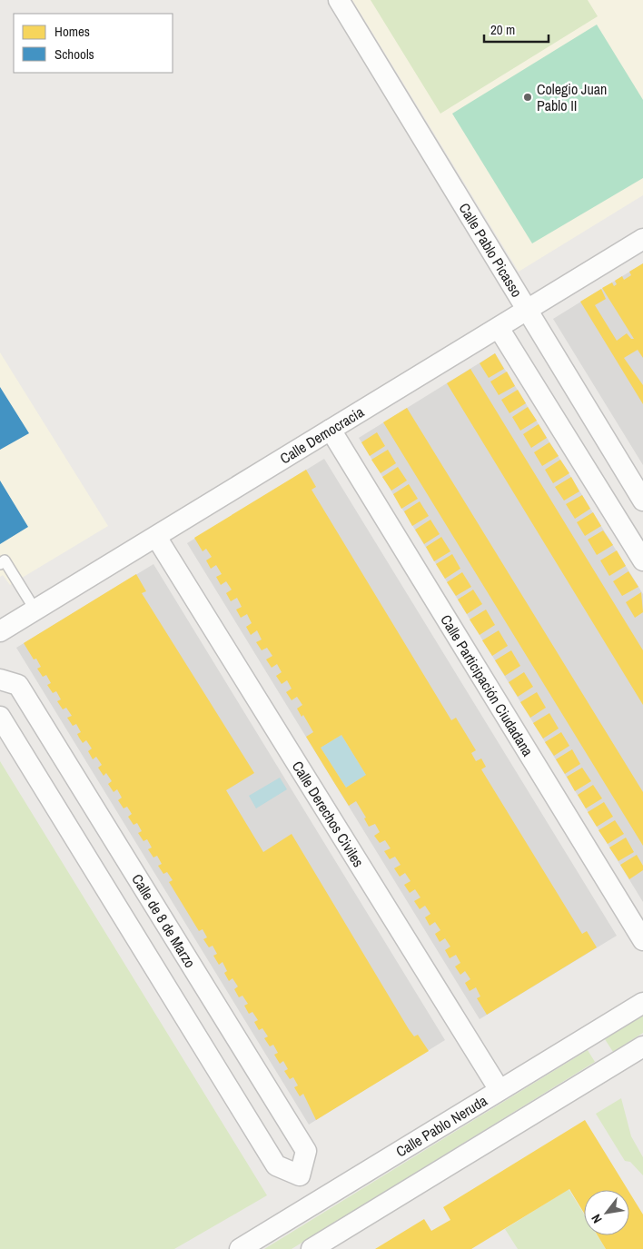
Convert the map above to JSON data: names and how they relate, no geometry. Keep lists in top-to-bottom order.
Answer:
{
  "streets": {
    "street": [
      "Calle Pablo Picasso",
      "Calle Democracia",
      "Calle Participación Ciudadana",
      "Calle Derechos Civiles",
      "Calle de 8 de Marzo",
      "Calle Pablo Neruda"
    ]
  },
  "crossings": [
    ["Calle Pablo Picasso", "Calle Democracia"],
    ["Calle Democracia", "Calle Participación Ciudadana"],
    ["Calle Democracia", "Calle Derechos Civiles"],
    ["Calle Derechos Civiles", "Calle Pablo Neruda"]
  ],
  "places": ["Colegio Juan Pablo II"],
  "legend": ["Homes", "Schools"],
  "scale_bar": "20 m",
  "north": "bottom left"
}
